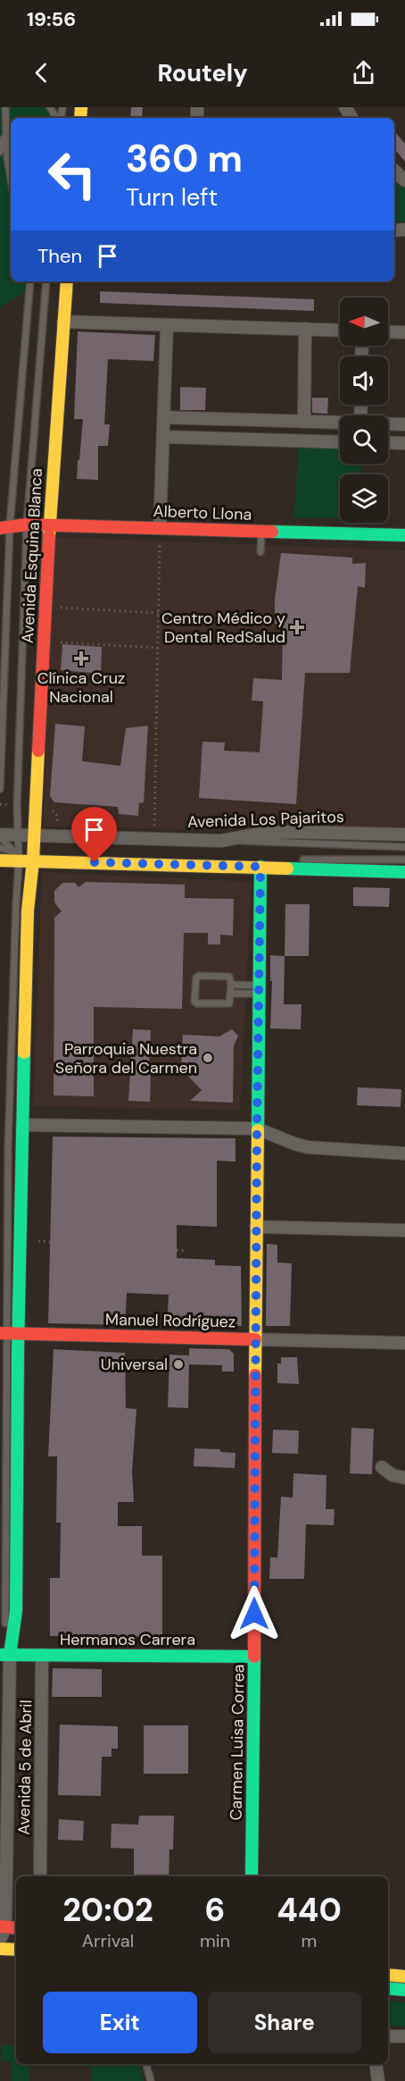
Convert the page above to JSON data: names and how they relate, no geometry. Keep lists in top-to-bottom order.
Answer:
{
  "streets": {
    "main road": [
      "Alberto Llona",
      "Avenida Esquina Blanca",
      "Manuel Rodríguez",
      "Hermanos Carrera",
      "Carmen Luisa Correa"
    ],
    "street": ["Avenida Los Pajaritos", "Avenida 5 de Abril"]
  },
  "crossings": [
    ["Alberto Llona", "Avenida Esquina Blanca"],
    ["Avenida Esquina Blanca", "Avenida Los Pajaritos"],
    ["Manuel Rodríguez", "Carmen Luisa Correa"],
    ["Hermanos Carrera", "Carmen Luisa Correa"],
    ["Hermanos Carrera", "Avenida 5 de Abril"]
  ],
  "places": {
    "health": ["Centro Médico y Dental RedSalud", "Clínica Cruz Nacional"],
    "other": ["Parroquia Nuestra Señora del Carmen", "Universal"]
  },
  "north": "left",
  "page": {
    "status": "19:56",
    "header": "Routely",
    "turn": ["360 m", "Turn left"],
    "then": "Then",
    "eta": [
      "20:02",
      "Arrival",
      "6",
      "min",
      "440",
      "m"
    ],
    "buttons": ["Exit", "Share"]
  }
}
